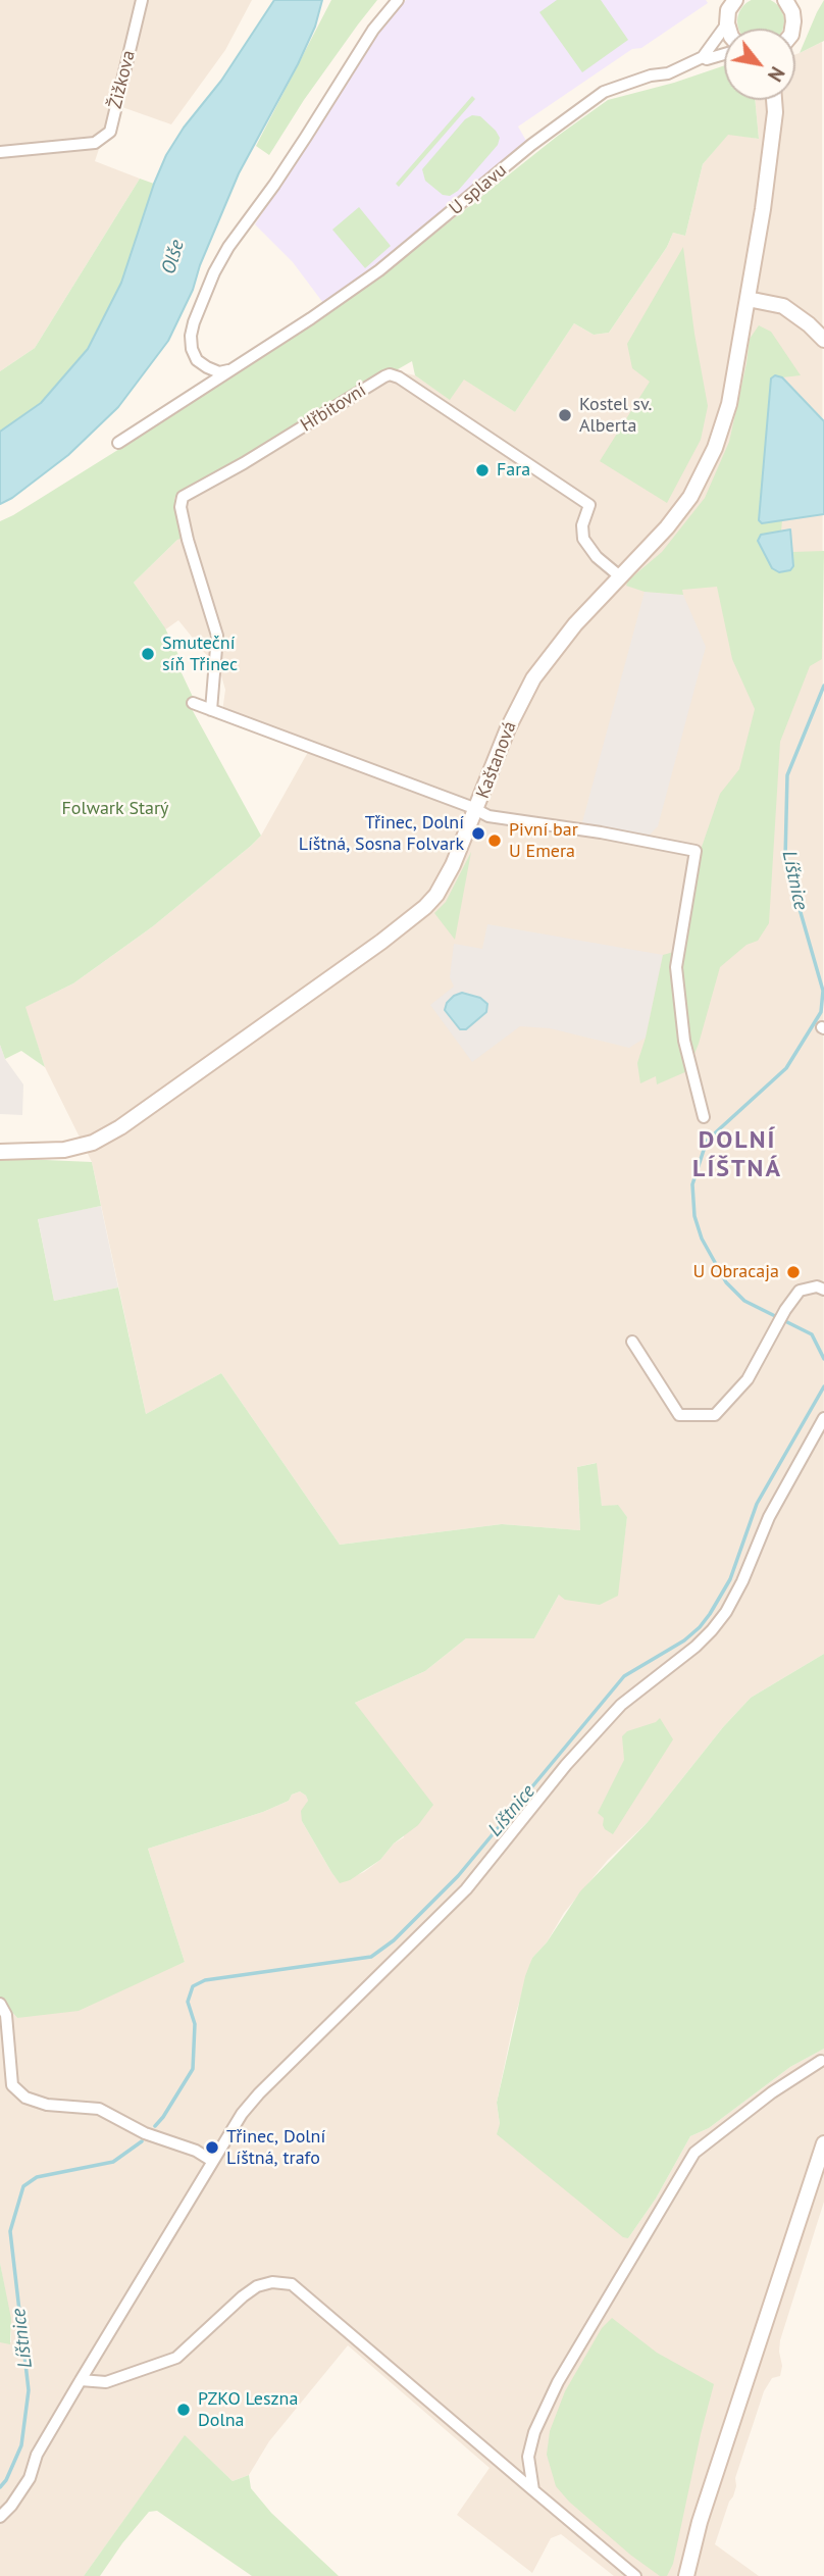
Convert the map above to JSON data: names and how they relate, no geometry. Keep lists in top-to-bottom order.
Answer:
{
  "streets": {
    "street": [
      "Žižkova",
      "U splavu",
      "Hřbitovní",
      "Kaštanová"
    ]
  },
  "crossings": [
    ["Hřbitovní", "Kaštanová"]
  ],
  "districts": ["DOLNÍ LÍŠTNÁ"],
  "water": ["Olše", "Líštnice"],
  "parks": ["Folwark Starý"],
  "places": [
    "Kostel sv. Alberta",
    "Fara",
    "Smuteční síň Třinec",
    "Třinec, Dolní Líštná, Sosna Folvark",
    "Pivní bar U Emera",
    "U Obracaja",
    "Třinec, Dolní Líštná, trafo",
    "PZKO Leszna Dolna"
  ],
  "north": "bottom right"
}
